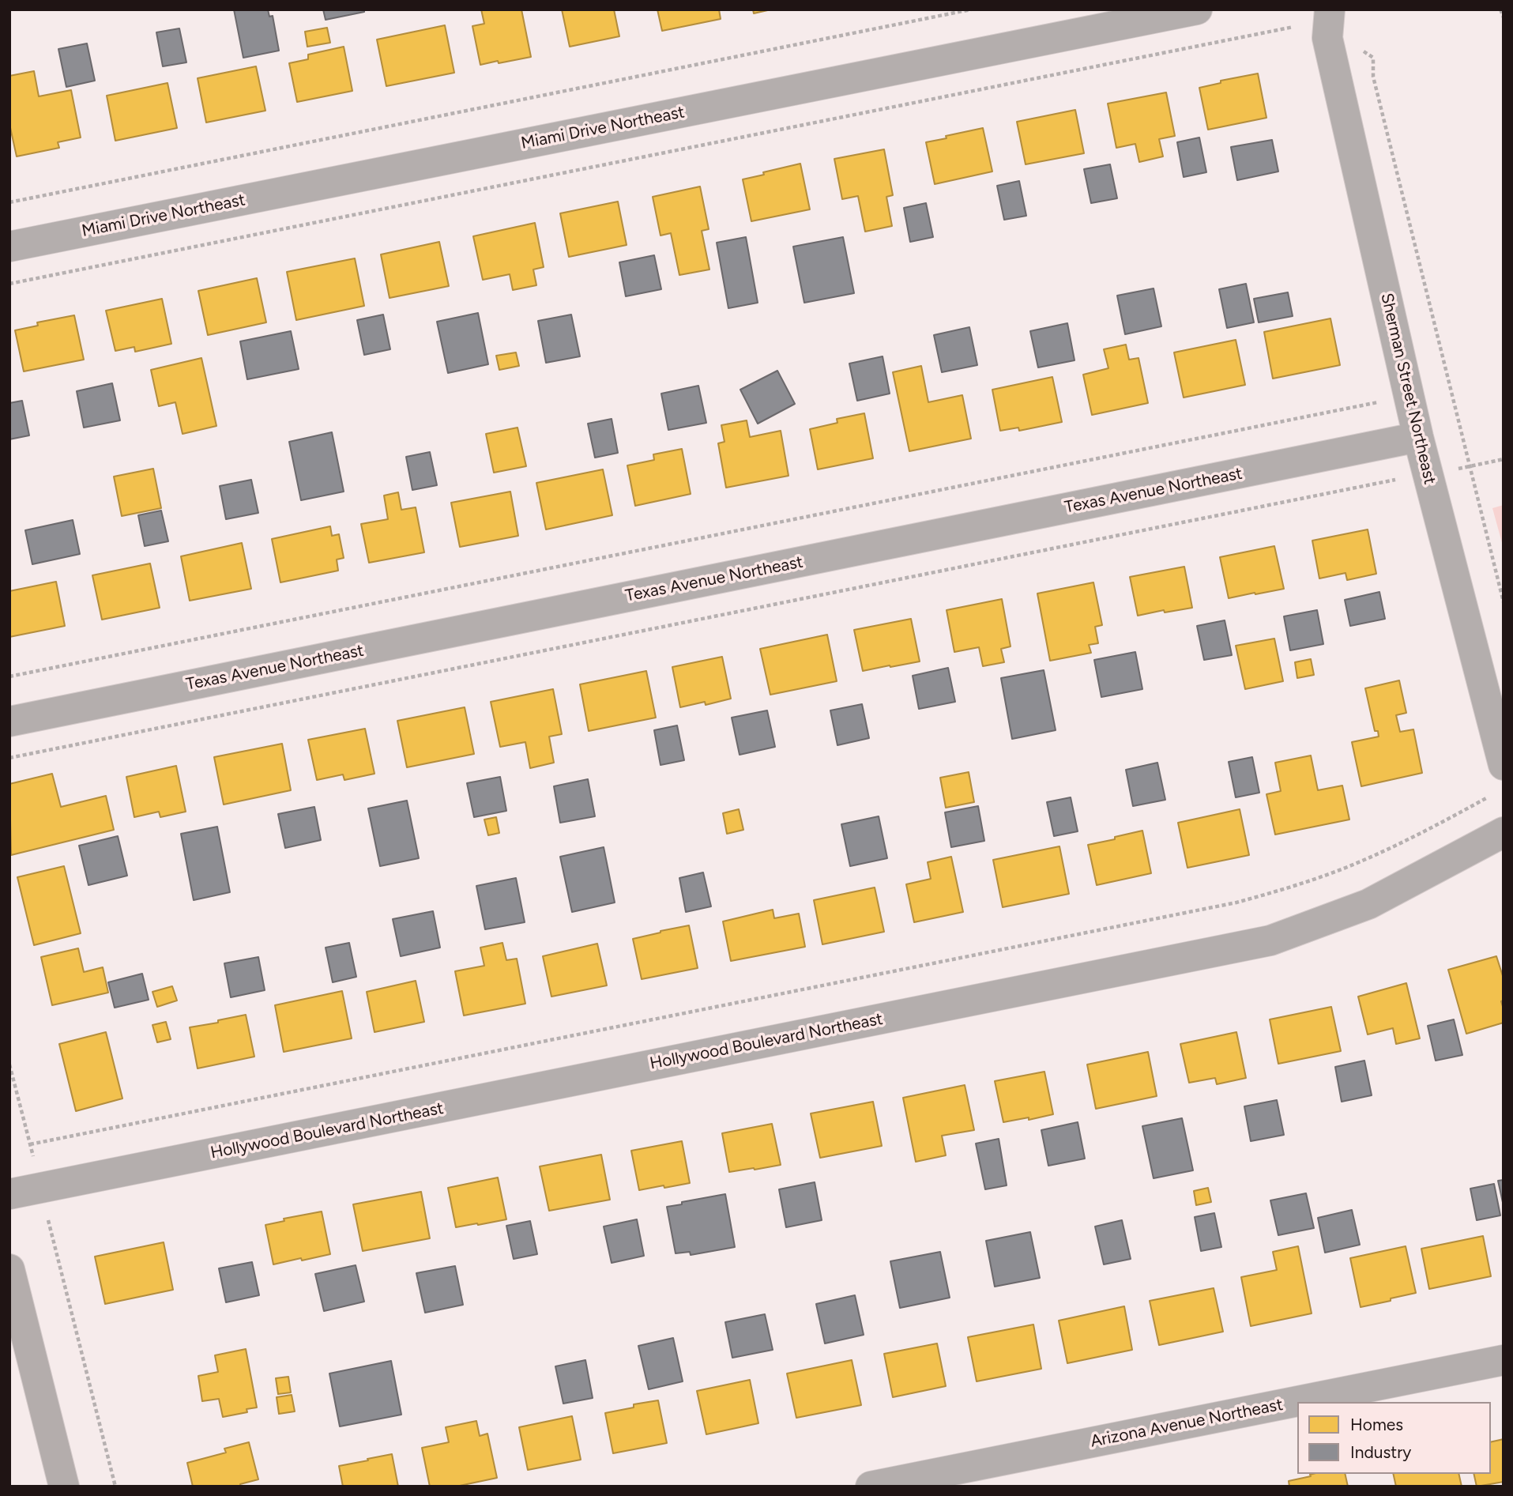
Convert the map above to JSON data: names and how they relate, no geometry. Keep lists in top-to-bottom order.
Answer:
{
  "streets": {
    "street": [
      "Miami Drive Northeast",
      "Sherman Street Northeast",
      "Texas Avenue Northeast",
      "Hollywood Boulevard Northeast",
      "Arizona Avenue Northeast"
    ]
  },
  "crossings": [
    ["Sherman Street Northeast", "Texas Avenue Northeast"]
  ],
  "legend": ["Homes", "Industry"]
}
